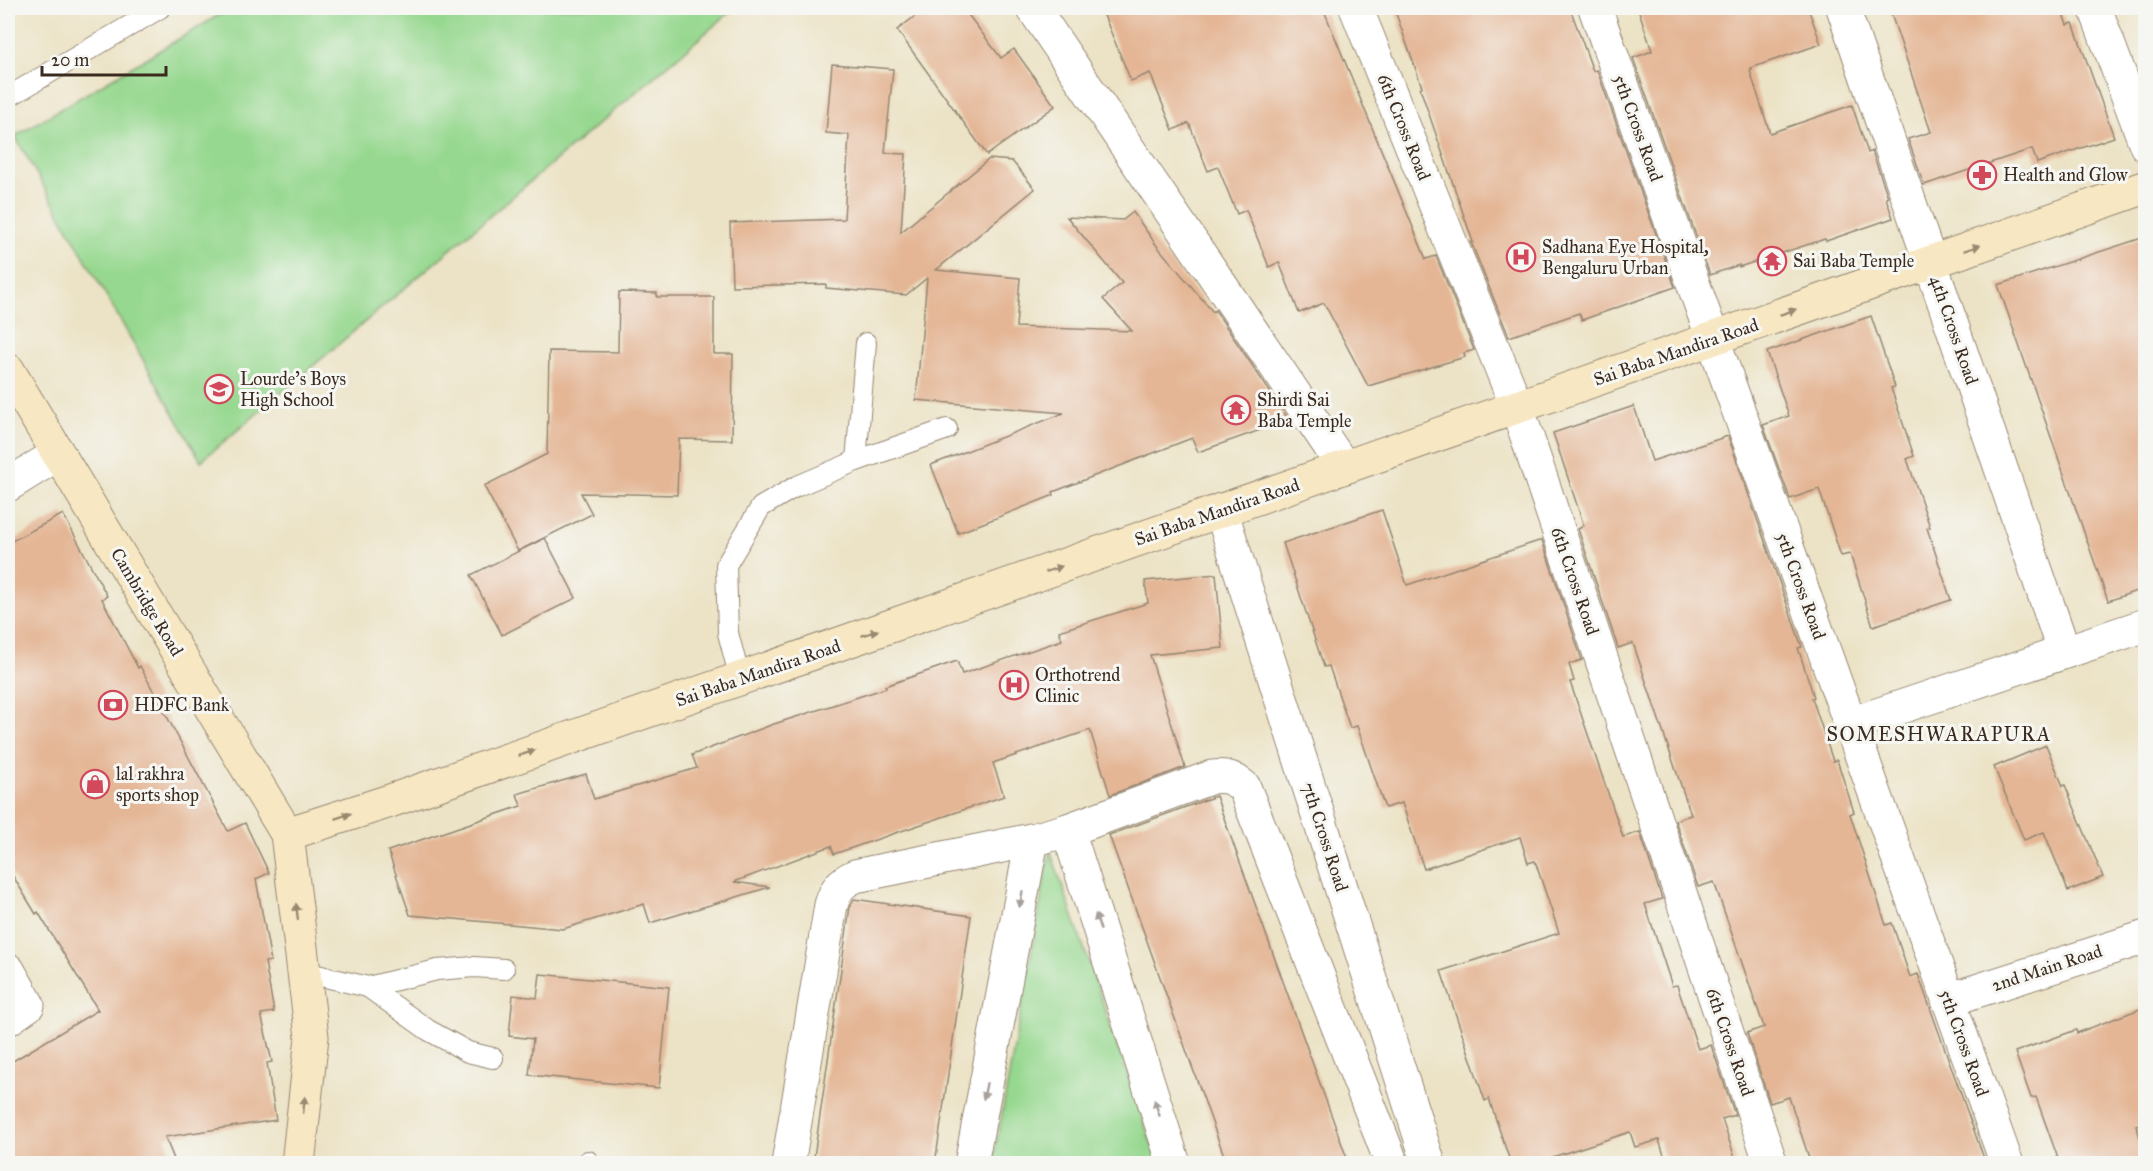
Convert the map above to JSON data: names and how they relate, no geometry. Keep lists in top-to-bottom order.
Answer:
{
  "streets": {
    "street": [
      "6th Cross Road",
      "5th Cross Road",
      "4th Cross Road",
      "Sai Baba Mandira Road",
      "Cambridge Road",
      "7th Cross Road",
      "2nd Main Road"
    ]
  },
  "crossings": [
    ["6th Cross Road", "Sai Baba Mandira Road"],
    ["5th Cross Road", "Sai Baba Mandira Road"],
    ["5th Cross Road", "2nd Main Road"],
    ["4th Cross Road", "Sai Baba Mandira Road"],
    ["Sai Baba Mandira Road", "Cambridge Road"],
    ["Sai Baba Mandira Road", "7th Cross Road"]
  ],
  "one_way": ["Sai Baba Mandira Road"],
  "districts": ["SOMESHWARAPURA"],
  "places": {
    "pharmacy": ["Health and Glow"],
    "hospital": ["Sadhana Eye Hospital, Bengaluru Urban", "Orthotrend Clinic"],
    "temple": ["Sai Baba Temple", "Shirdi Sai Baba Temple"],
    "school or university": ["Lourde's Boys High School"],
    "bank": ["HDFC Bank"],
    "shop": ["lal rakhra sports shop"]
  },
  "scale_bar": "20 m"
}
